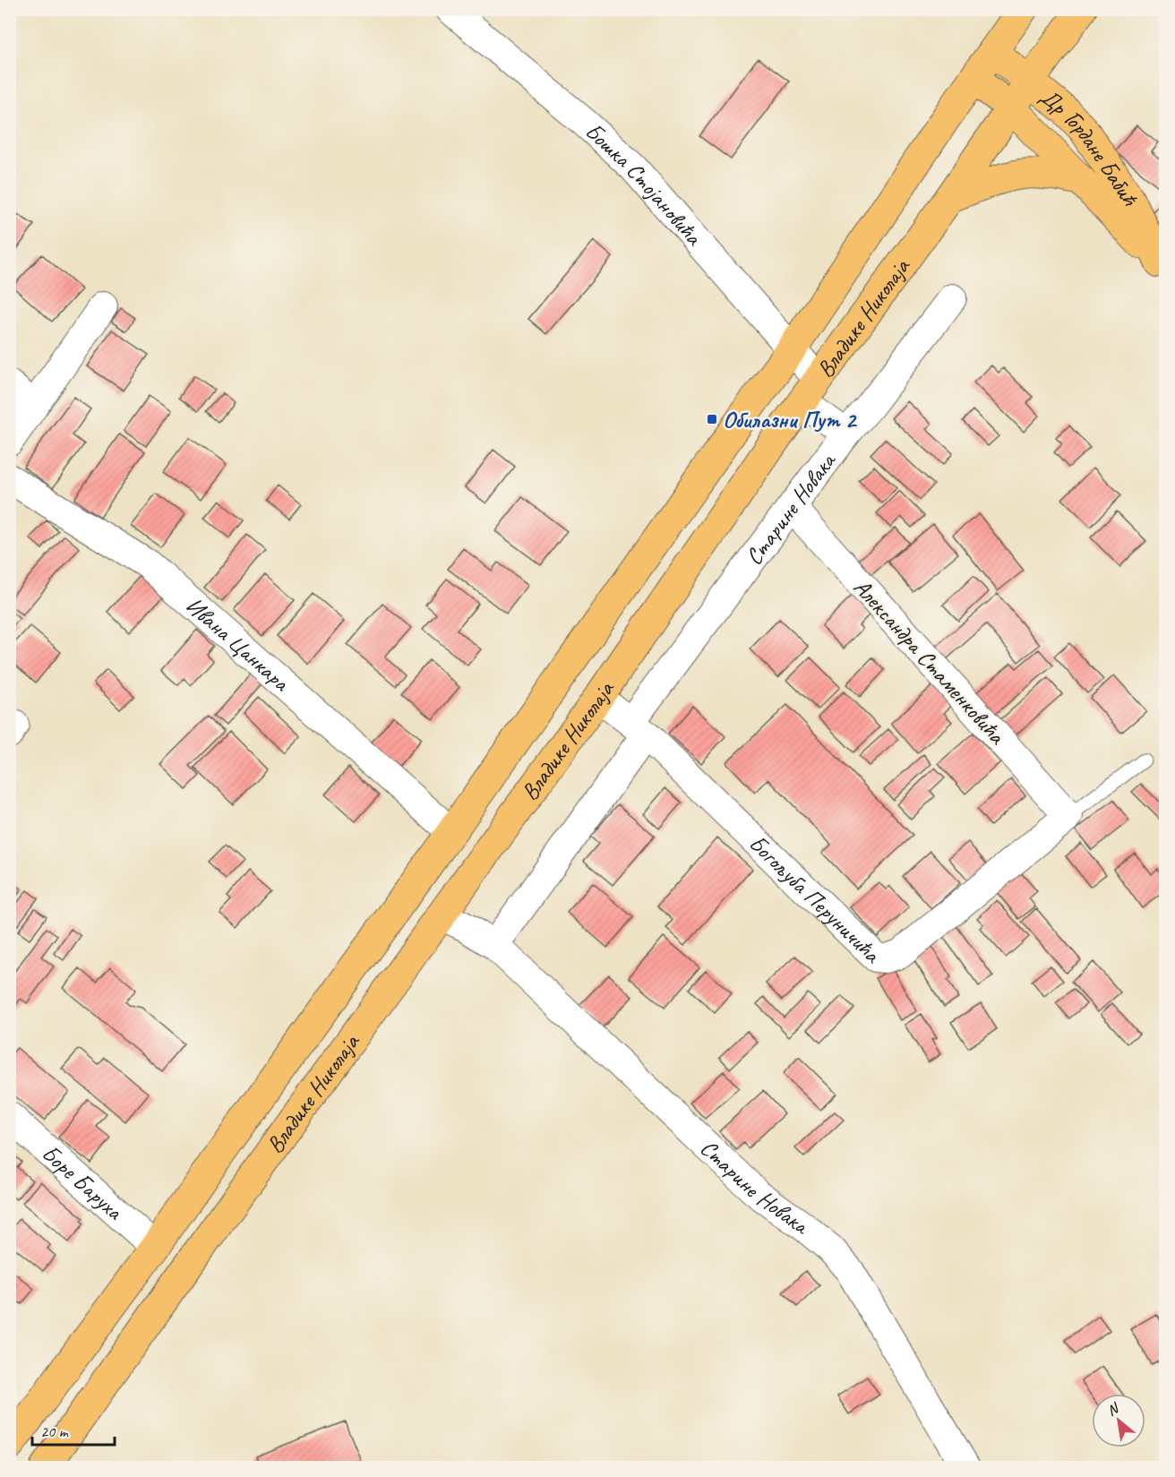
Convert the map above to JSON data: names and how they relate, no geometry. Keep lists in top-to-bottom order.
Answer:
{
  "streets": {
    "main road": ["Др Гордане Бабић", "Владике Николаја"],
    "street": [
      "Бошка Стојановића",
      "Старине Новака",
      "Ивана Цанкара",
      "Александра Стаменковића",
      "Богољуба Перуничића",
      "Боре Баруха"
    ]
  },
  "crossings": [
    ["Др Гордане Бабић", "Владике Николаја"],
    ["Бошка Стојановића", "Владике Николаја"],
    ["Бошка Стојановића", "Старине Новака"],
    ["Владике Николаја", "Старине Новака"],
    ["Владике Николаја", "Ивана Цанкара"],
    ["Владике Николаја", "Богољуба Перуничића"],
    ["Владике Николаја", "Боре Баруха"],
    ["Старине Новака", "Александра Стаменковића"],
    ["Старине Новака", "Богољуба Перуничића"],
    ["Александра Стаменковића", "Богољуба Перуничића"]
  ],
  "places": {
    "transit": ["Обилазни Пут 2"]
  },
  "scale_bar": "20 m",
  "north": "top left"
}
